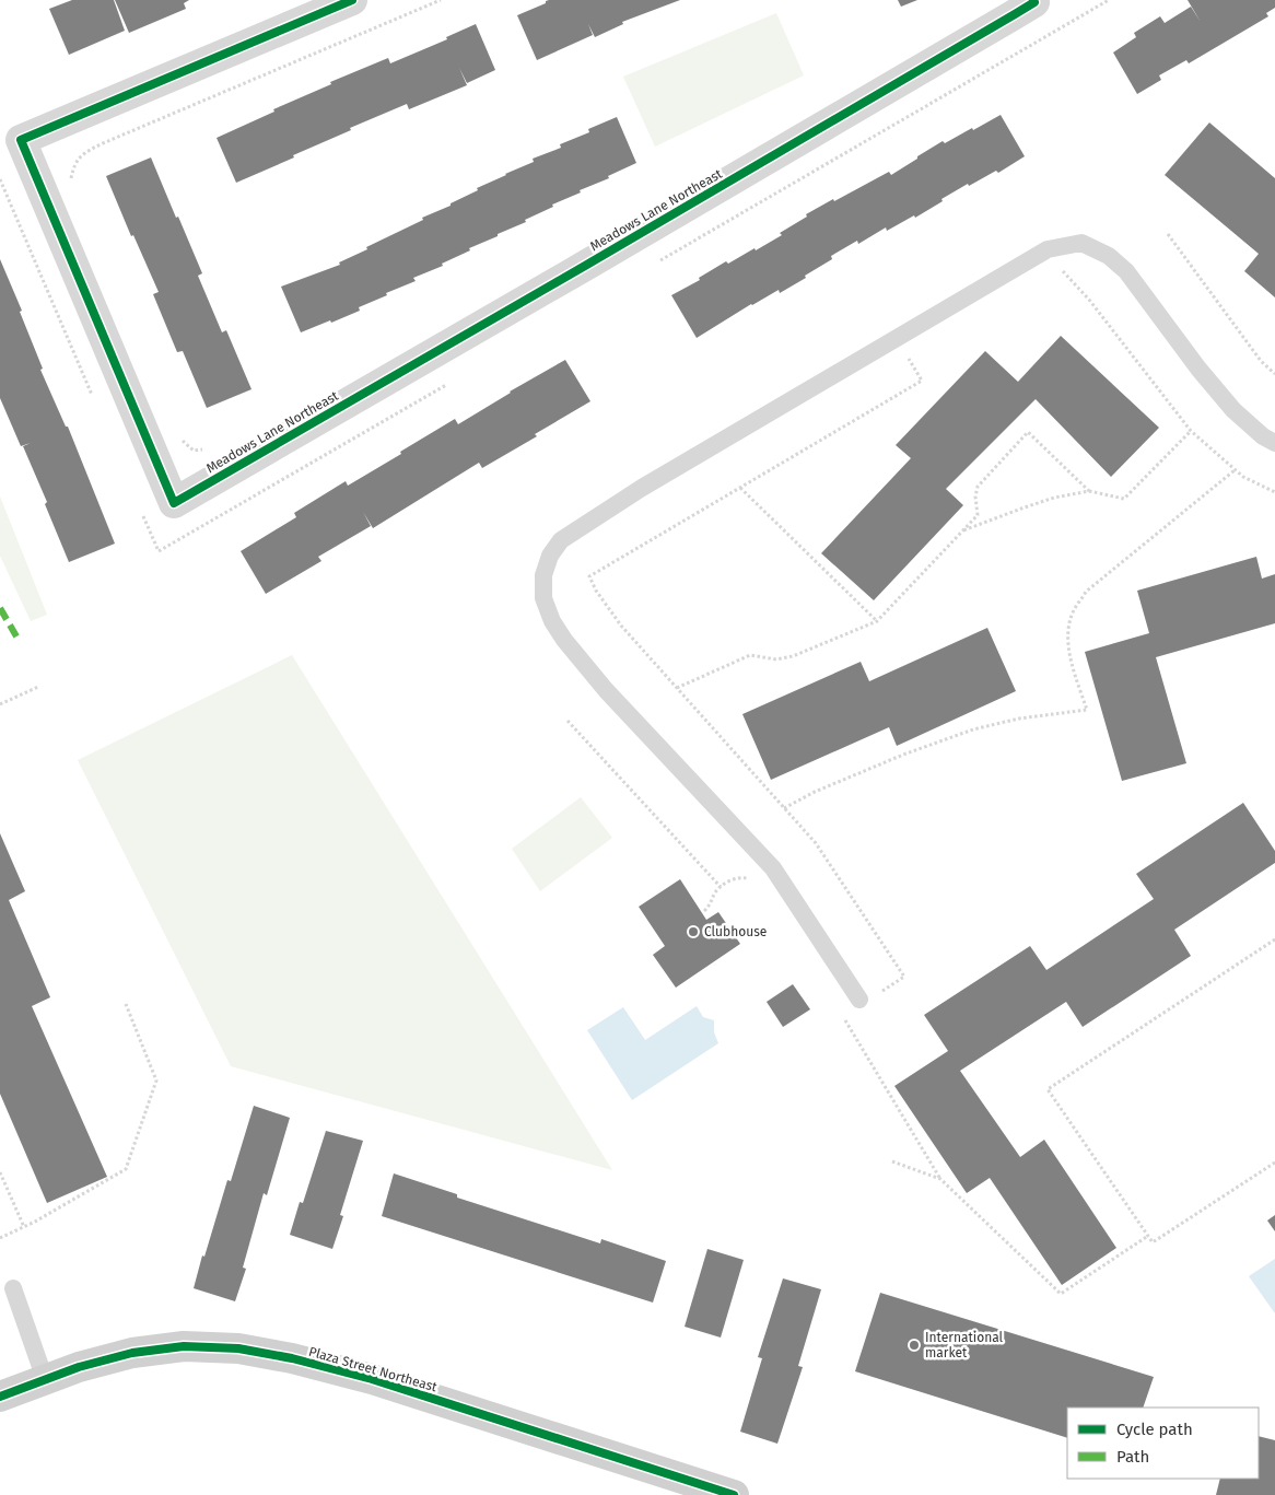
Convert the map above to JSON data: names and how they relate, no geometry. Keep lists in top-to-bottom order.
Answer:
{
  "streets": {
    "main road": ["Plaza Street Northeast"],
    "street": ["Meadows Lane Northeast"]
  },
  "places": ["Clubhouse", "International market"],
  "legend": ["Cycle path", "Path"]
}
